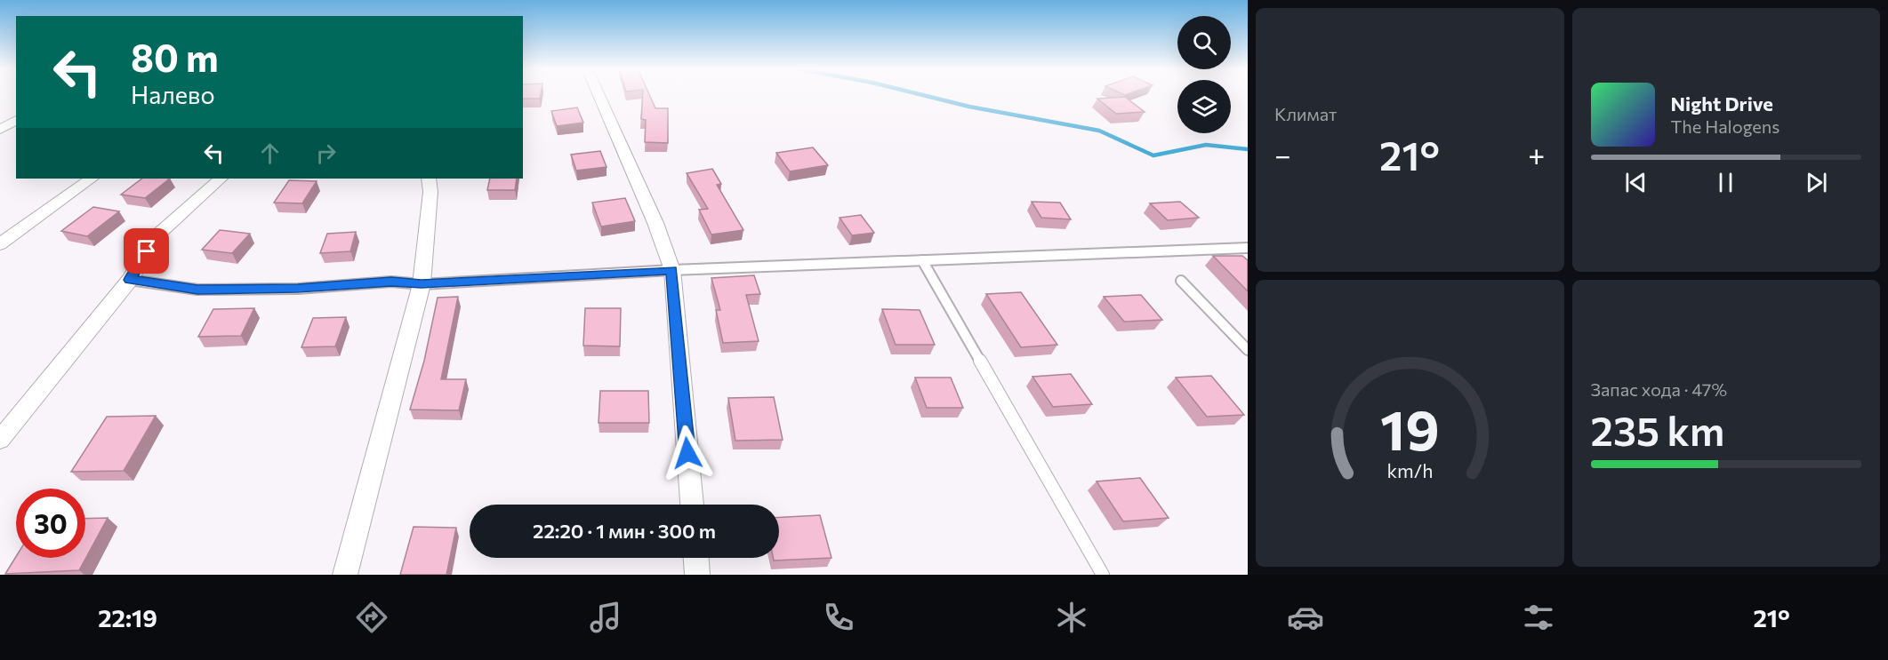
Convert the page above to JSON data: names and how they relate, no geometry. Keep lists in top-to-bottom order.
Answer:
{
  "page": {
    "tile": [
      "Климат",
      ["Запас хода · 47%", "235 km"]
    ],
    "turn": ["80 m", "Налево"],
    "song": ["Night Drive", "The Halogens"],
    "heat": ["−", "21°", "+"],
    "limit": "30",
    "trip": "22:20 · 1 мин · 300 m",
    "tabs": ["22:19", "21°"],
    "gauge": ["19", "km/h"]
  }
}
